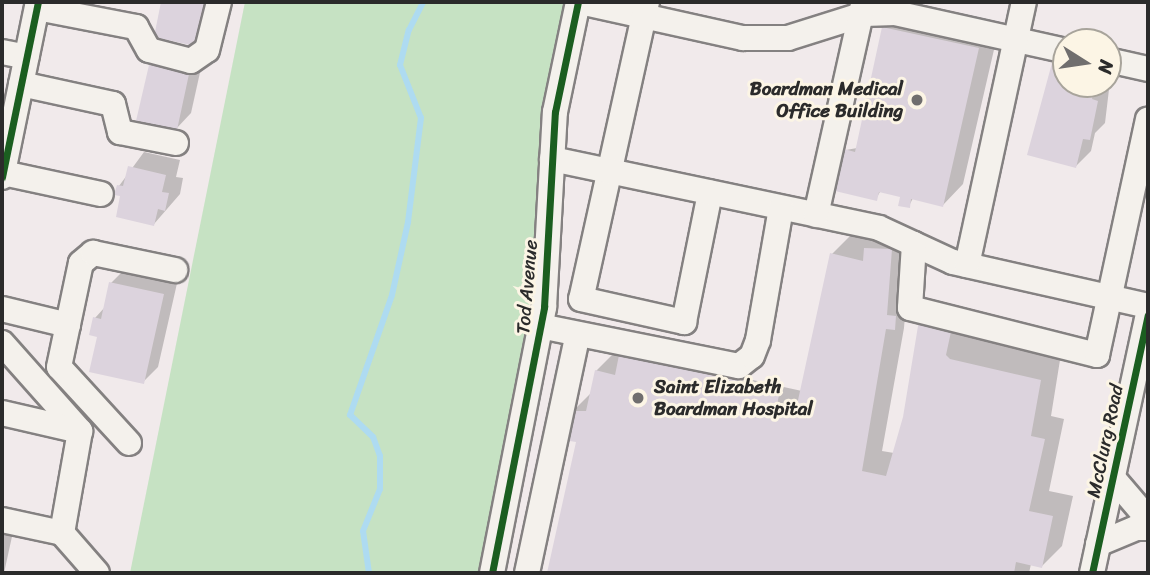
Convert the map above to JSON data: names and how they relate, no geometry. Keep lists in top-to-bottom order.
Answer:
{
  "streets": {
    "street": ["Tod Avenue", "McClurg Road"]
  },
  "places": ["Boardman Medical Office Building", "Saint Elizabeth Boardman Hospital"],
  "north": "right"
}
